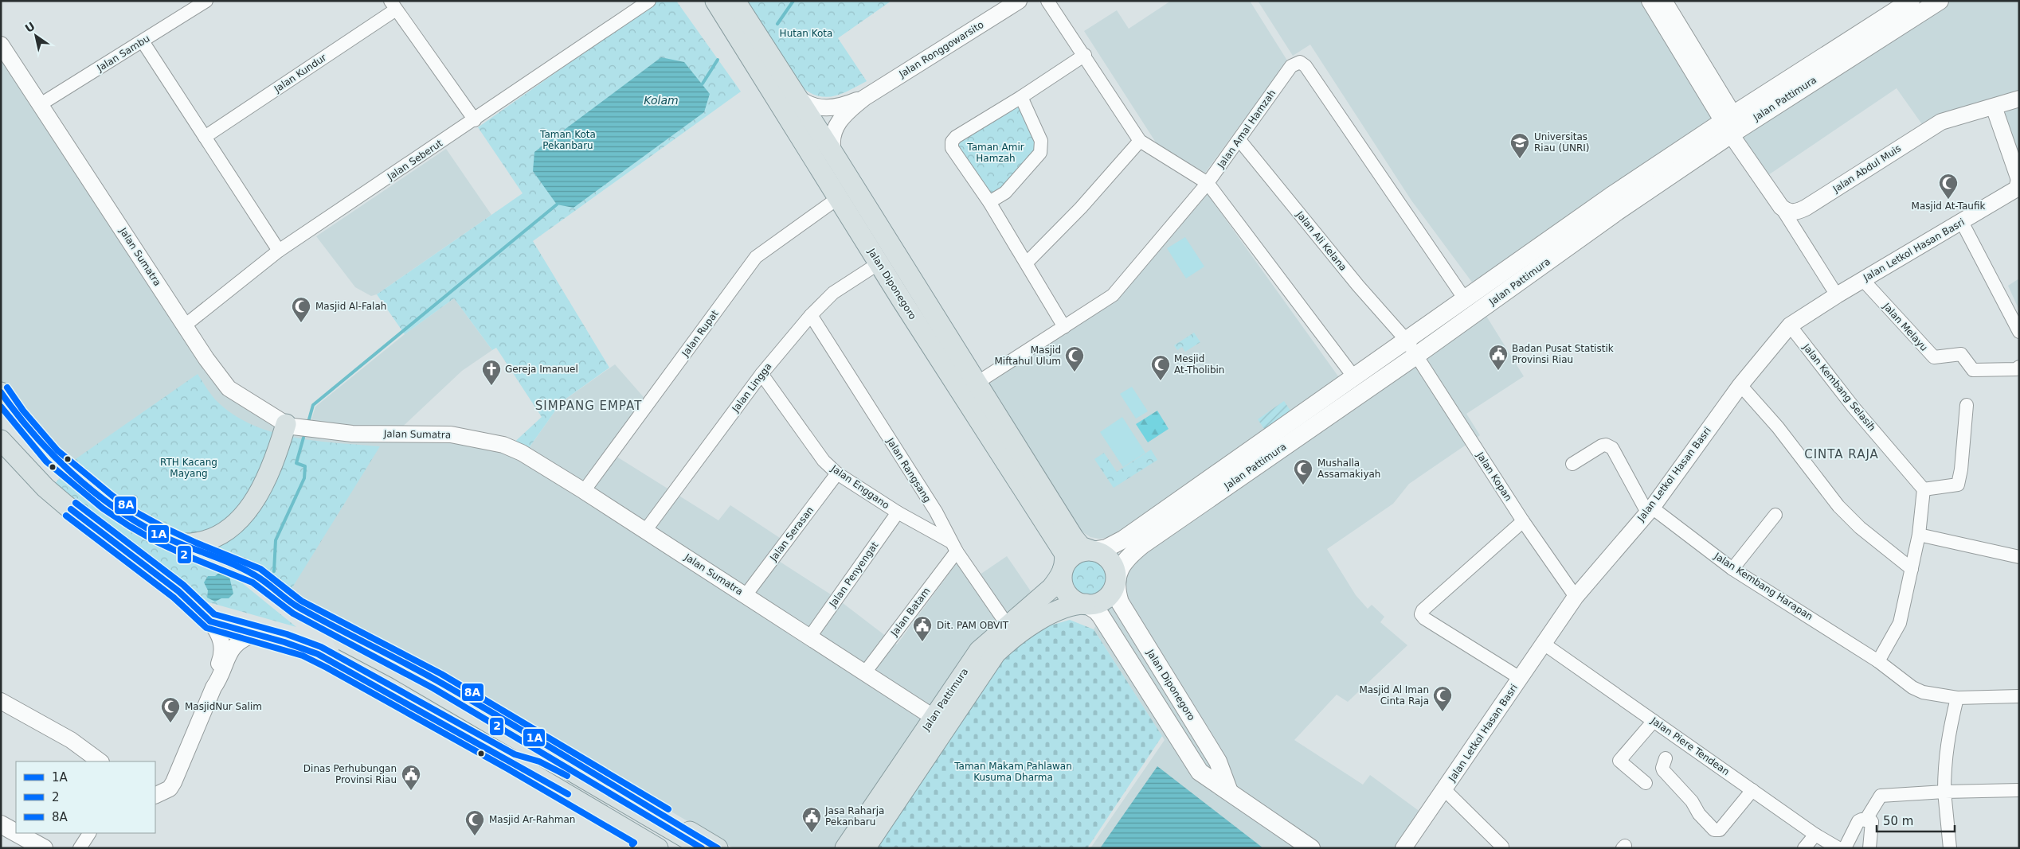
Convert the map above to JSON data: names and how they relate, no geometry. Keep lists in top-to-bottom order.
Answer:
{
  "streets": {
    "main road": ["Jalan Pattimura", "Jalan Diponegoro"],
    "street": [
      "Jalan Ronggowarsito",
      "Jalan Sambu",
      "Jalan Kundur",
      "Jalan Amal Hamzah",
      "Jalan Seberut",
      "Jalan Abdul Muis",
      "Jalan Ali Kelana",
      "Jalan Letkol Hasan Basri",
      "Jalan Sumatra",
      "Jalan Melayu",
      "Jalan Rupat",
      "Jalan Lingga",
      "Jalan Kembang Selasih",
      "Jalan Rangsang",
      "Jalan Kopan",
      "Jalan Enggano",
      "Jalan Serasan",
      "Jalan Penyengat",
      "Jalan Kembang Harapan",
      "Jalan Batam",
      "Jalan Piere Tendean"
    ]
  },
  "crossings": [
    ["Jalan Ronggowarsito", "Jalan Diponegoro"],
    ["Jalan Sambu", "Jalan Sumatra"],
    ["Jalan Pattimura", "Jalan Amal Hamzah"],
    ["Jalan Pattimura", "Jalan Ali Kelana"],
    ["Jalan Pattimura", "Jalan Sumatra"],
    ["Jalan Pattimura", "Jalan Diponegoro"],
    ["Jalan Pattimura", "Jalan Rangsang"],
    ["Jalan Pattimura", "Jalan Kopan"],
    ["Jalan Amal Hamzah", "Jalan Ali Kelana"],
    ["Jalan Amal Hamzah", "Jalan Diponegoro"],
    ["Jalan Seberut", "Jalan Sumatra"],
    ["Jalan Abdul Muis", "Jalan Letkol Hasan Basri"],
    ["Jalan Ali Kelana", "Jalan Kopan"],
    ["Jalan Letkol Hasan Basri", "Jalan Melayu"],
    ["Jalan Letkol Hasan Basri", "Jalan Kembang Selasih"],
    ["Jalan Letkol Hasan Basri", "Jalan Kopan"],
    ["Jalan Letkol Hasan Basri", "Jalan Kembang Harapan"],
    ["Jalan Letkol Hasan Basri", "Jalan Piere Tendean"],
    ["Jalan Sumatra", "Jalan Rupat"],
    ["Jalan Sumatra", "Jalan Lingga"],
    ["Jalan Sumatra", "Jalan Serasan"],
    ["Jalan Sumatra", "Jalan Penyengat"],
    ["Jalan Sumatra", "Jalan Batam"],
    ["Jalan Diponegoro", "Jalan Rupat"],
    ["Jalan Diponegoro", "Jalan Lingga"],
    ["Jalan Lingga", "Jalan Rangsang"],
    ["Jalan Lingga", "Jalan Enggano"],
    ["Jalan Rangsang", "Jalan Enggano"],
    ["Jalan Rangsang", "Jalan Batam"],
    ["Jalan Enggano", "Jalan Serasan"],
    ["Jalan Enggano", "Jalan Penyengat"],
    ["Jalan Enggano", "Jalan Batam"]
  ],
  "districts": ["SIMPANG EMPAT", "CINTA RAJA"],
  "water": ["Kolam"],
  "parks": [
    "Hutan Kota",
    "Taman Kota Pekanbaru",
    "Taman Amir Hamzah",
    "RTH Kacang Mayang",
    "Taman Makam Pahlawan Kusuma Dharma"
  ],
  "places": {
    "school or university": ["Universitas Riau (UNRI)"],
    "mosque": [
      "Masjid At-Taufik",
      "Masjid Al-Falah",
      "Masjid Miftahul Ulum",
      "Mesjid At-Tholibin",
      "Mushalla Assamakiyah",
      "Masjid Al Iman Cinta Raja",
      "MasjidNur Salim",
      "Masjid Ar-Rahman"
    ],
    "public building": [
      "Badan Pusat Statistik Provinsi Riau",
      "Dit. PAM OBVIT",
      "Dinas Perhubungan Provinsi Riau",
      "Jasa Raharja Pekanbaru"
    ],
    "church": ["Gereja Imanuel"]
  },
  "lines": ["transit line 8A", "transit line 1A", "transit line 2"],
  "legend": ["1A", "2", "8A"],
  "scale_bar": "50 m",
  "north": "top left"
}
